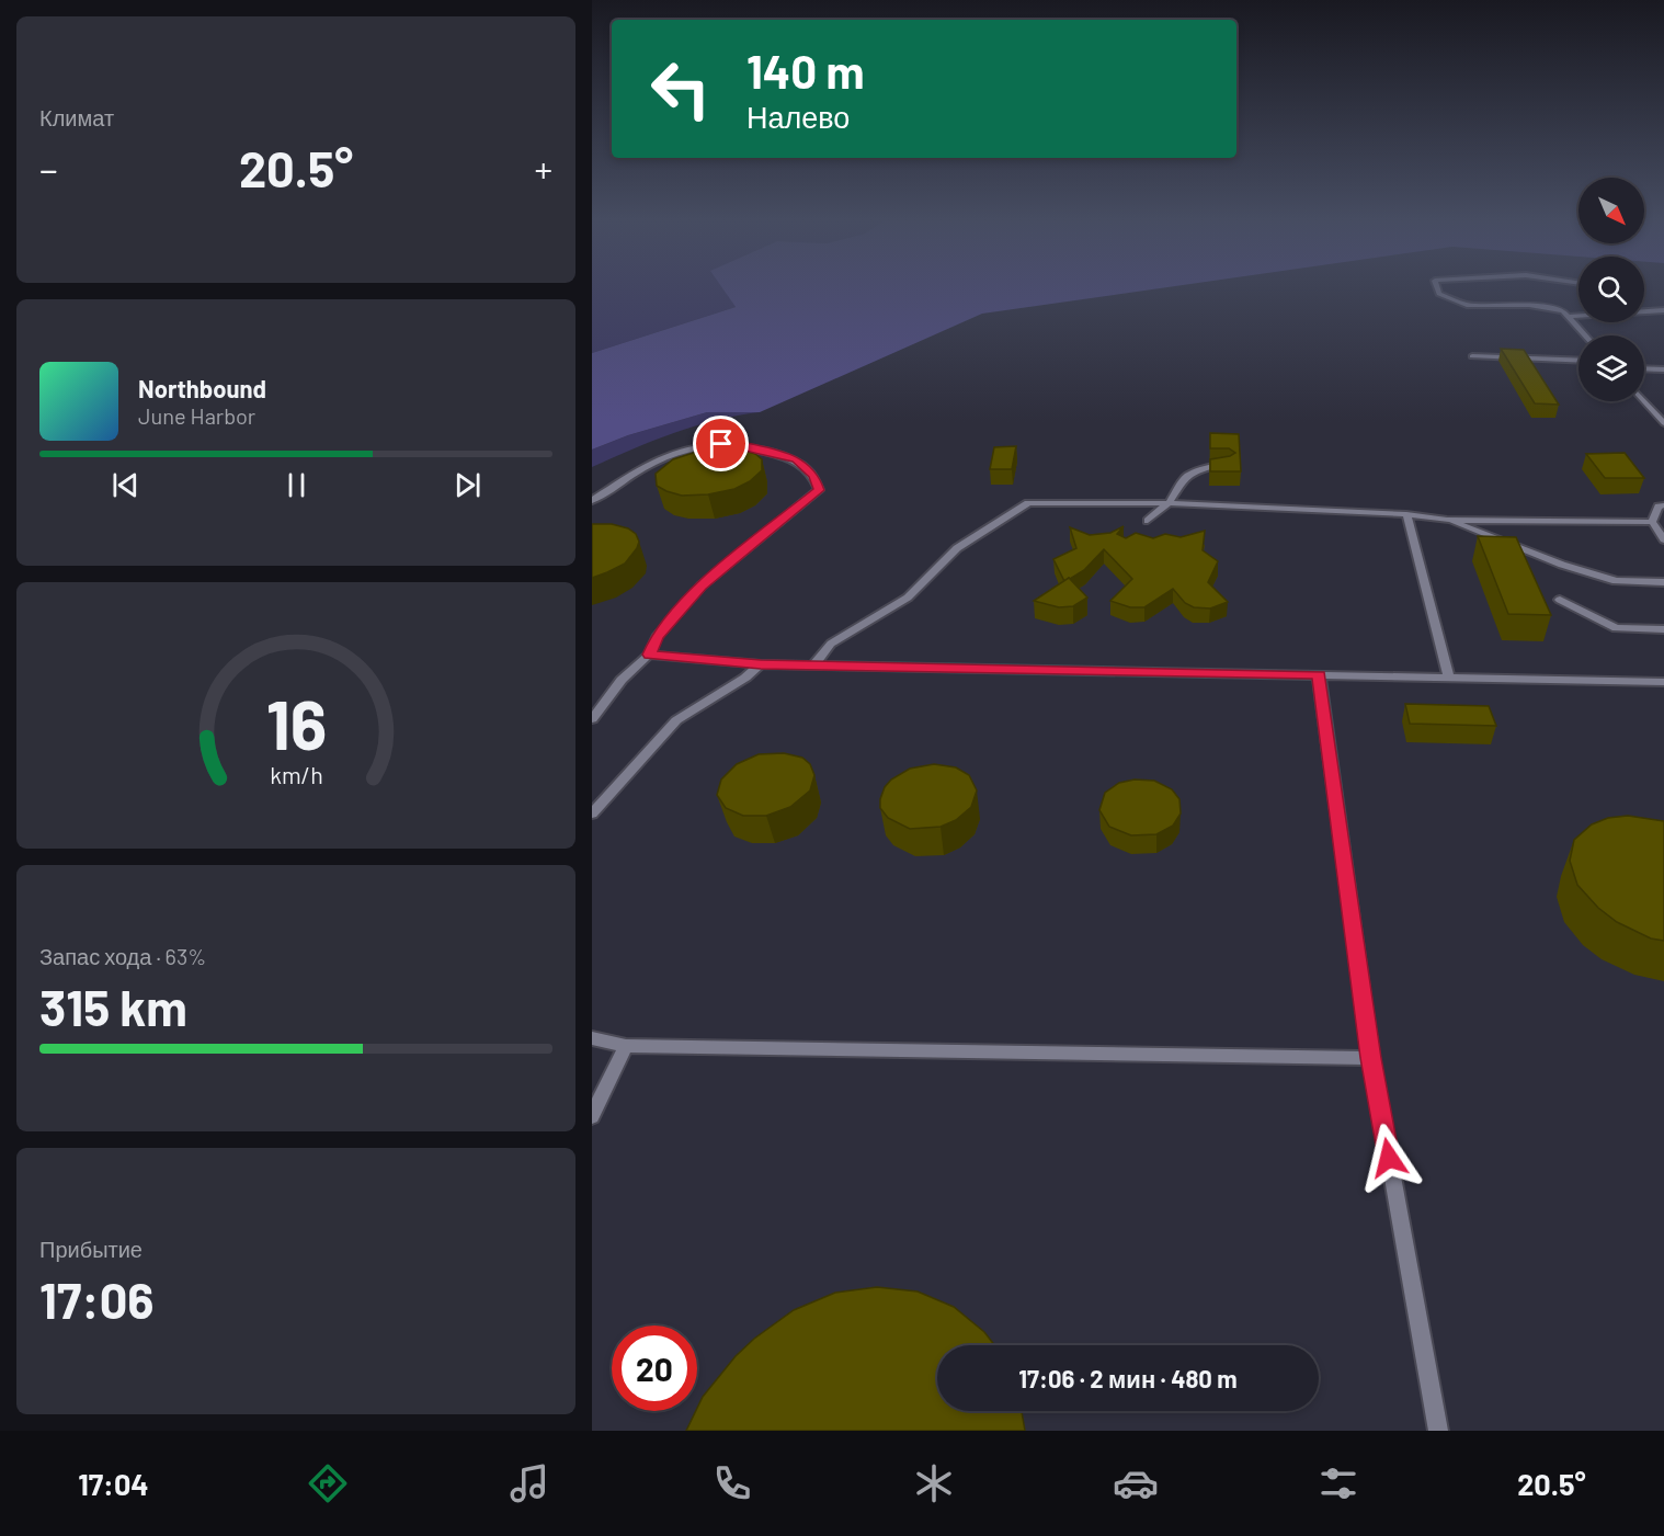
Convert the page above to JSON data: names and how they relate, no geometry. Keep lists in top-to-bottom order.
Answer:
{
  "north": "bottom right",
  "page": {
    "tile": [
      "Климат",
      ["Запас хода · 63%", "315 km"],
      ["Прибытие", "17:06"]
    ],
    "turn": ["140 m", "Налево"],
    "heat": ["−", "20.5°", "+"],
    "song": ["Northbound", "June Harbor"],
    "limit": "20",
    "trip": "17:06 · 2 мин · 480 m",
    "tabs": ["17:04", "20.5°"],
    "gauge": ["16", "km/h"]
  }
}
